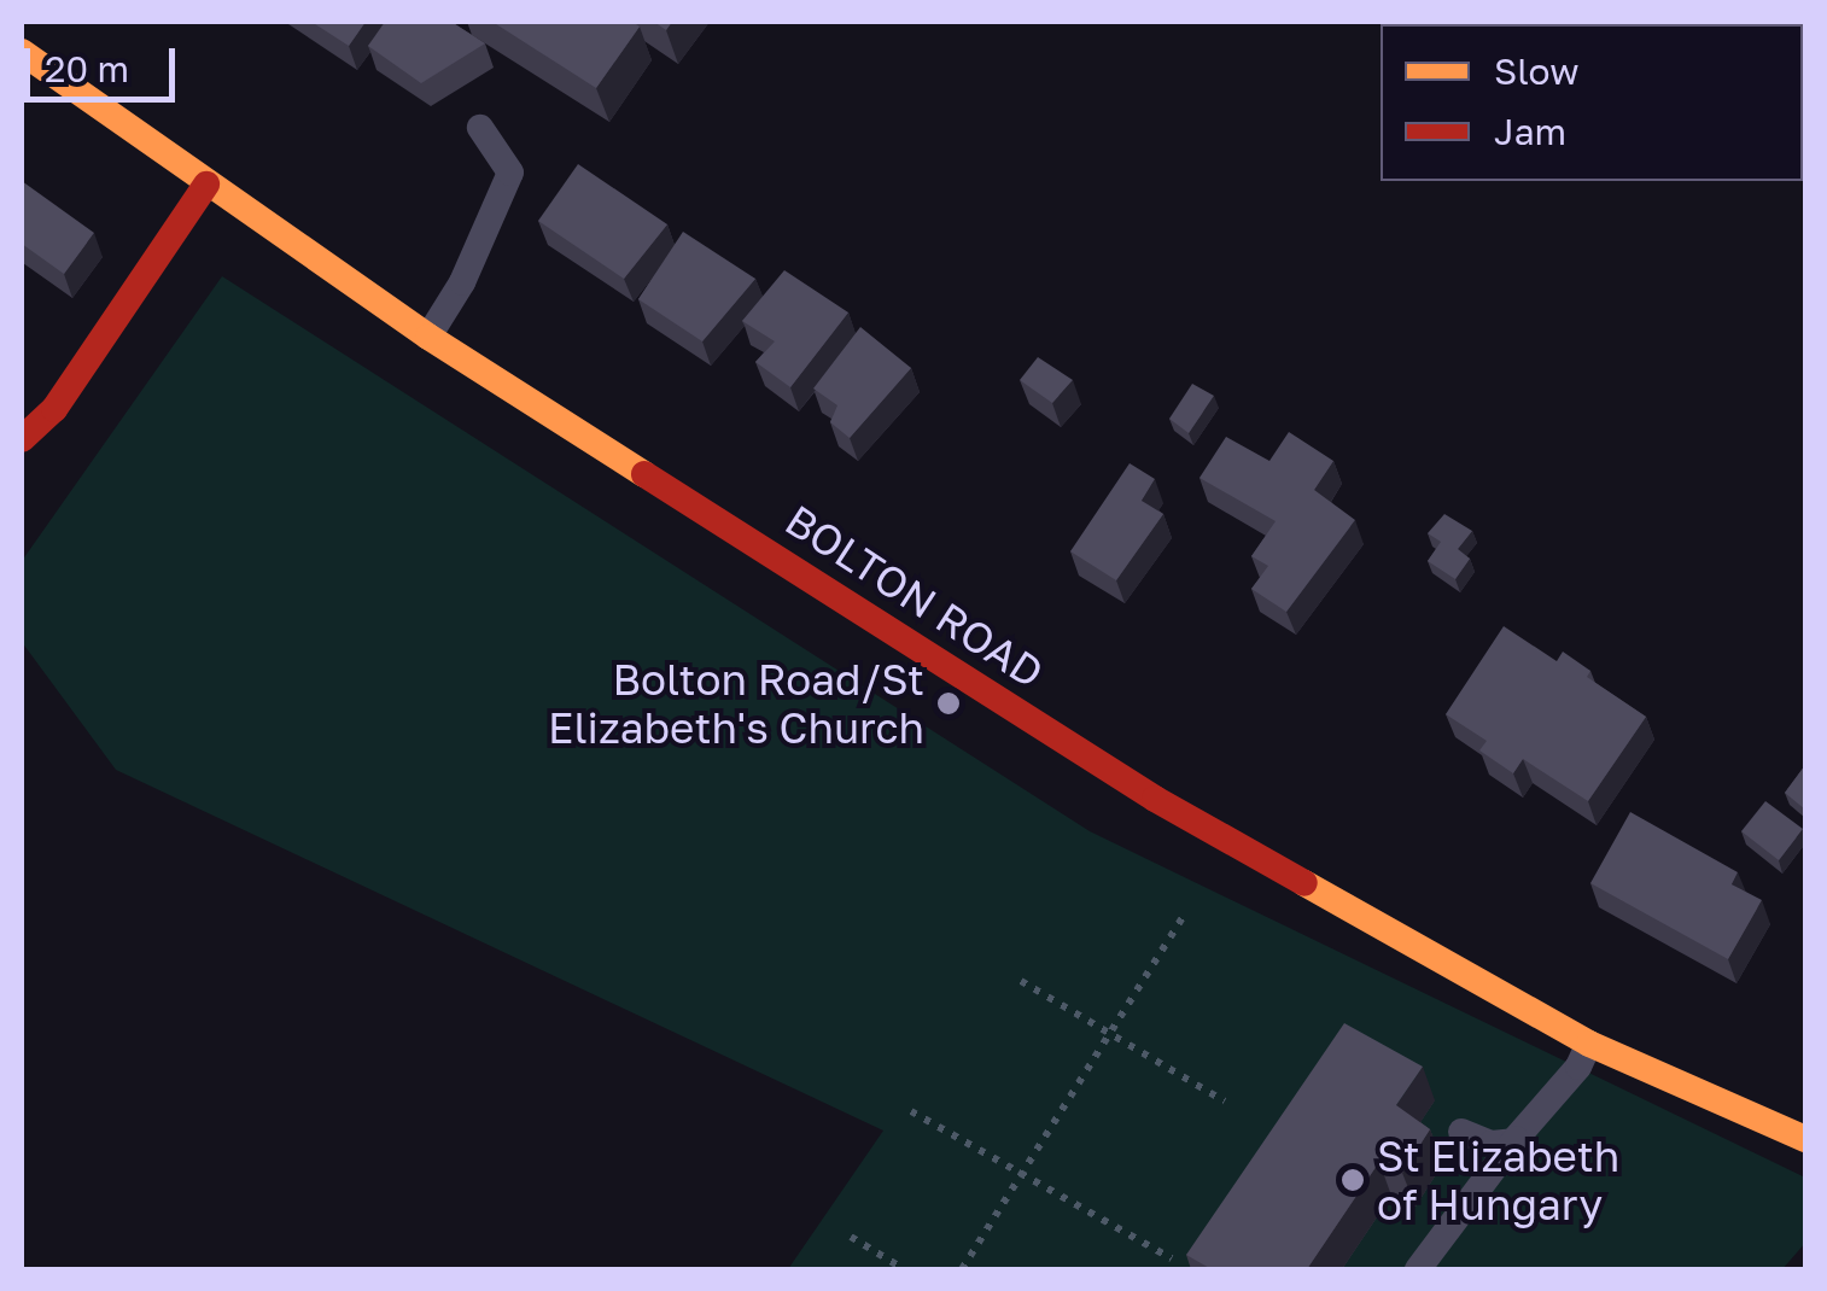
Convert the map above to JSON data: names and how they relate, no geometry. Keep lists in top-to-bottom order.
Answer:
{
  "streets": {
    "main road": ["BOLTON ROAD"]
  },
  "places": ["Bolton Road/St Elizabeth's Church", "St Elizabeth of Hungary"],
  "legend": ["Slow", "Jam"],
  "scale_bar": "20 m"
}
